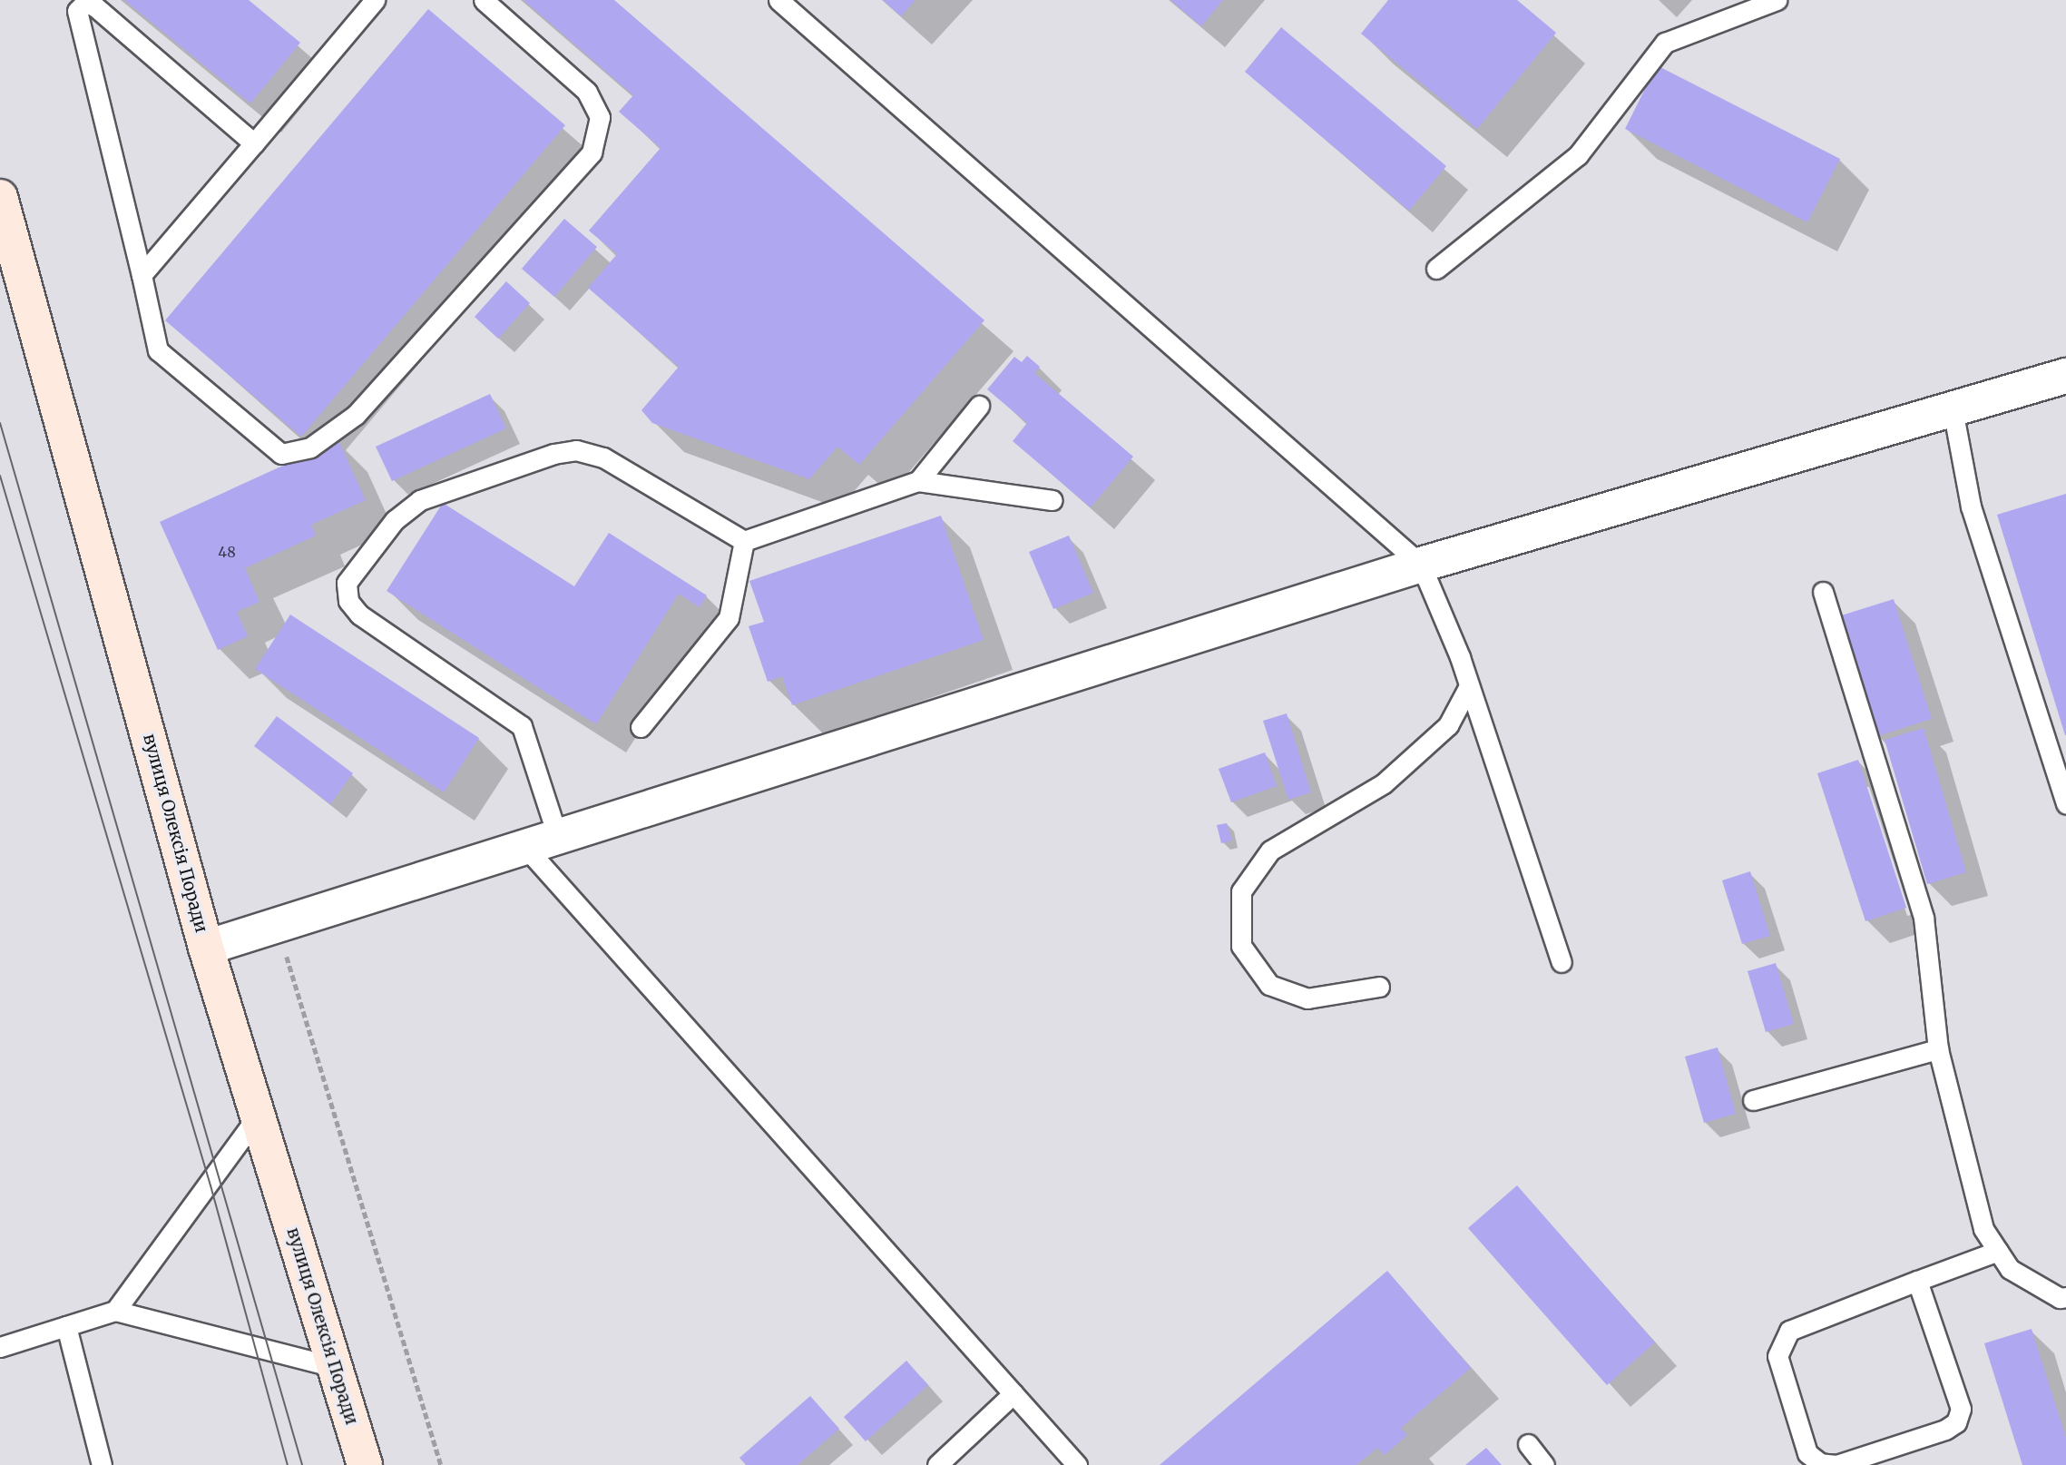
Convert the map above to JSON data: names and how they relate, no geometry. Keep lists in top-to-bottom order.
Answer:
{
  "streets": {
    "main road": ["вулиця Олексія Поради"]
  },
  "house_numbers": ["48"]
}
